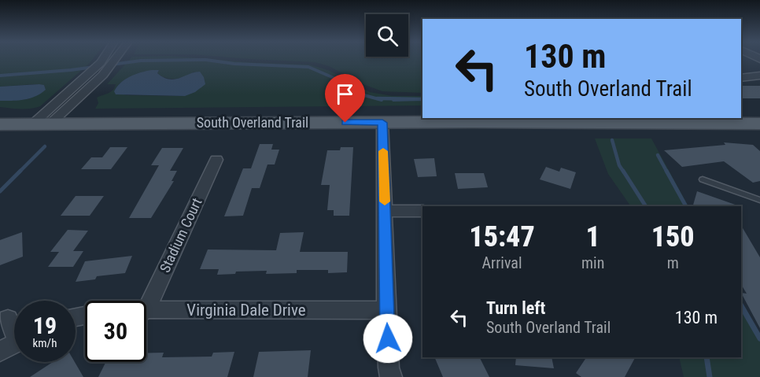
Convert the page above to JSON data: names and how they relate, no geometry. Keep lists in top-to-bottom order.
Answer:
{
  "streets": {
    "main road": ["South Overland Trail"],
    "street": ["Stadium Court", "Virginia Dale Drive"]
  },
  "page": {
    "turn": ["130 m", "South Overland Trail"],
    "eta": [
      "15:47",
      "Arrival",
      "1",
      "min",
      "150",
      "m"
    ],
    "list": [
      {
        "name": "Turn left",
        "note": "South Overland Trail",
        "value": "130 m"
      }
    ],
    "speed": "19 km/h",
    "limit": "30"
  }
}
